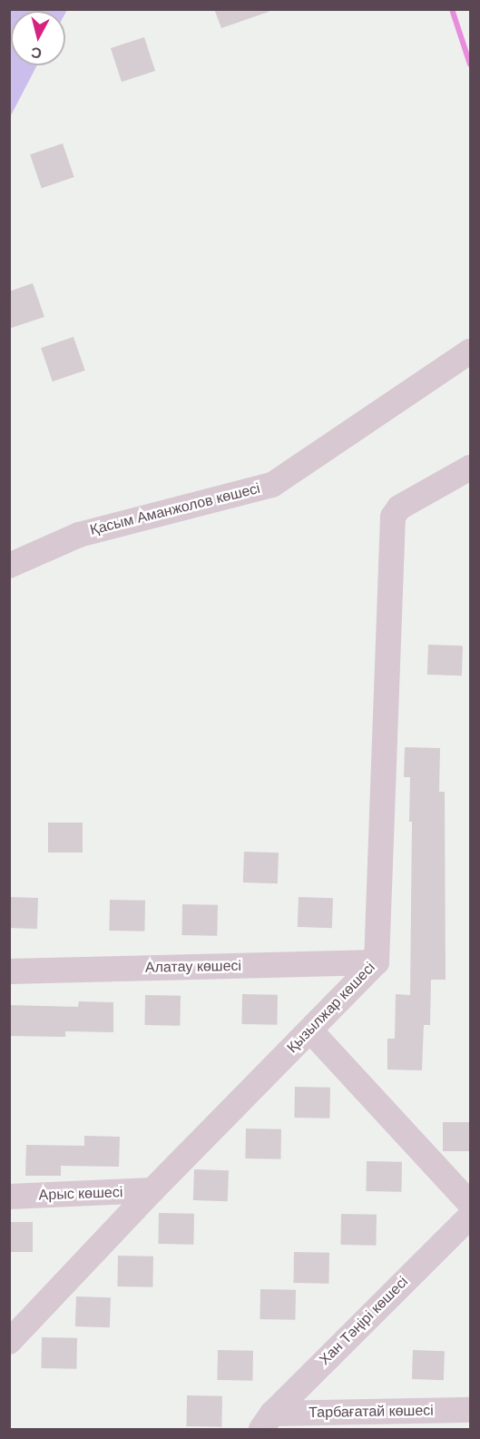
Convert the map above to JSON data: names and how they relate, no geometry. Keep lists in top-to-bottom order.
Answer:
{
  "streets": {
    "street": [
      "Қасым Аманжолов көшесі",
      "Алатау көшесі",
      "Қызылжар көшесі",
      "Арыс көшесі",
      "Хан Тәңірі көшесі",
      "Тарбағатай көшесі"
    ]
  },
  "crossings": [
    ["Алатау көшесі", "Қызылжар көшесі"],
    ["Қызылжар көшесі", "Арыс көшесі"],
    ["Хан Тәңірі көшесі", "Тарбағатай көшесі"]
  ],
  "north": "bottom"
}
